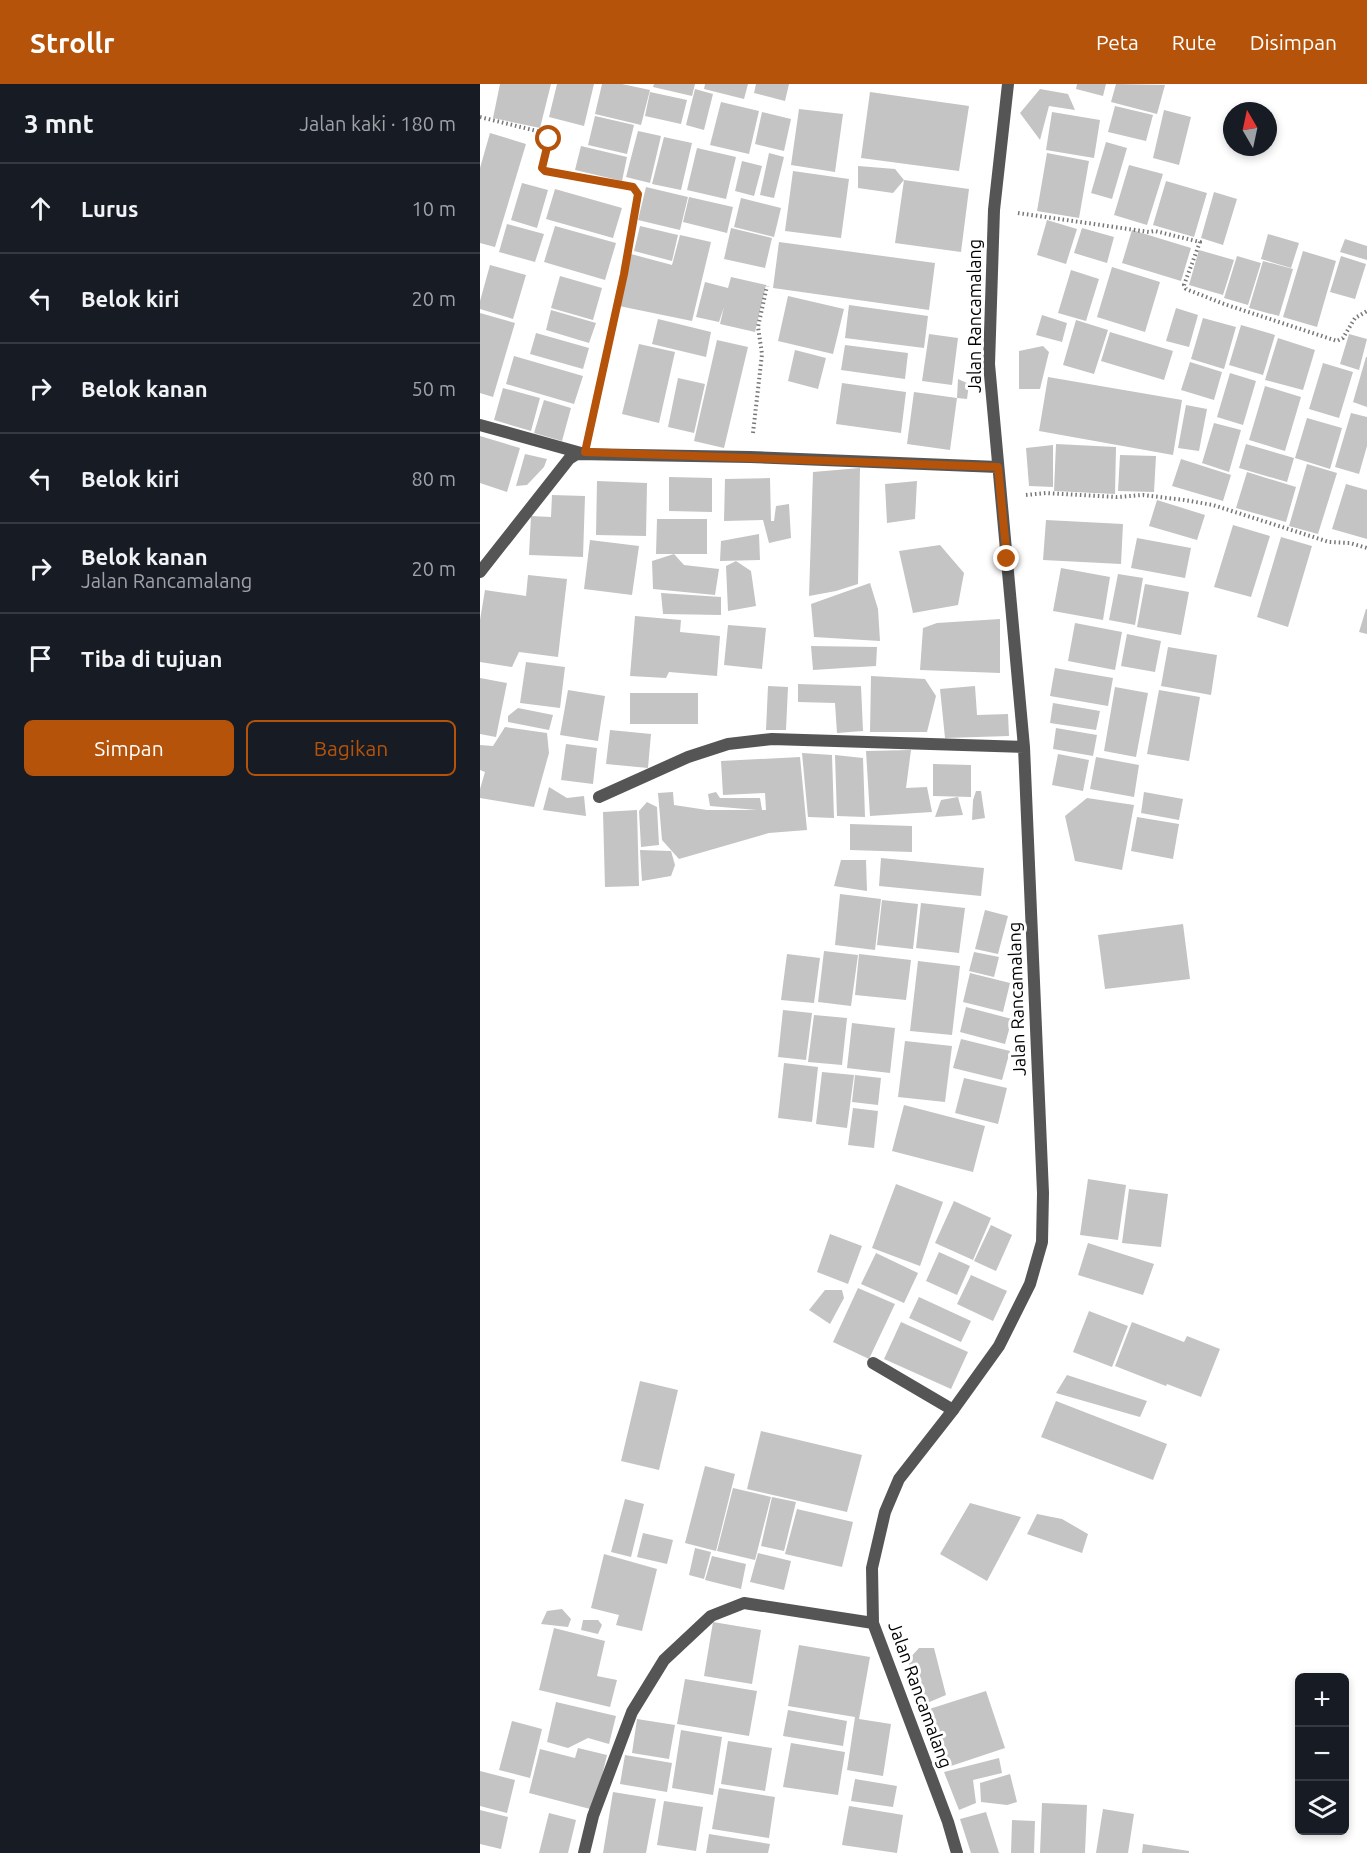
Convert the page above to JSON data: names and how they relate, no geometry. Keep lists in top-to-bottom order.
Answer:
{
  "streets": {
    "street": ["Jalan Rancamalang"]
  },
  "north": "top",
  "page": {
    "header": "Strollr",
    "nav": ["Peta", "Rute", "Disimpan"],
    "heading": ["3 mnt", "Jalan kaki · 180 m"],
    "list": [
      ["Lurus", "10 m"],
      ["Belok kiri", "20 m"],
      ["Belok kanan", "50 m"],
      ["Belok kiri", "80 m"],
      ["Belok kanan", "Jalan Rancamalang", "20 m"],
      "Tiba di tujuan"
    ],
    "buttons": ["Simpan", "Bagikan"],
    "map_buttons": ["+", "−"]
  }
}
